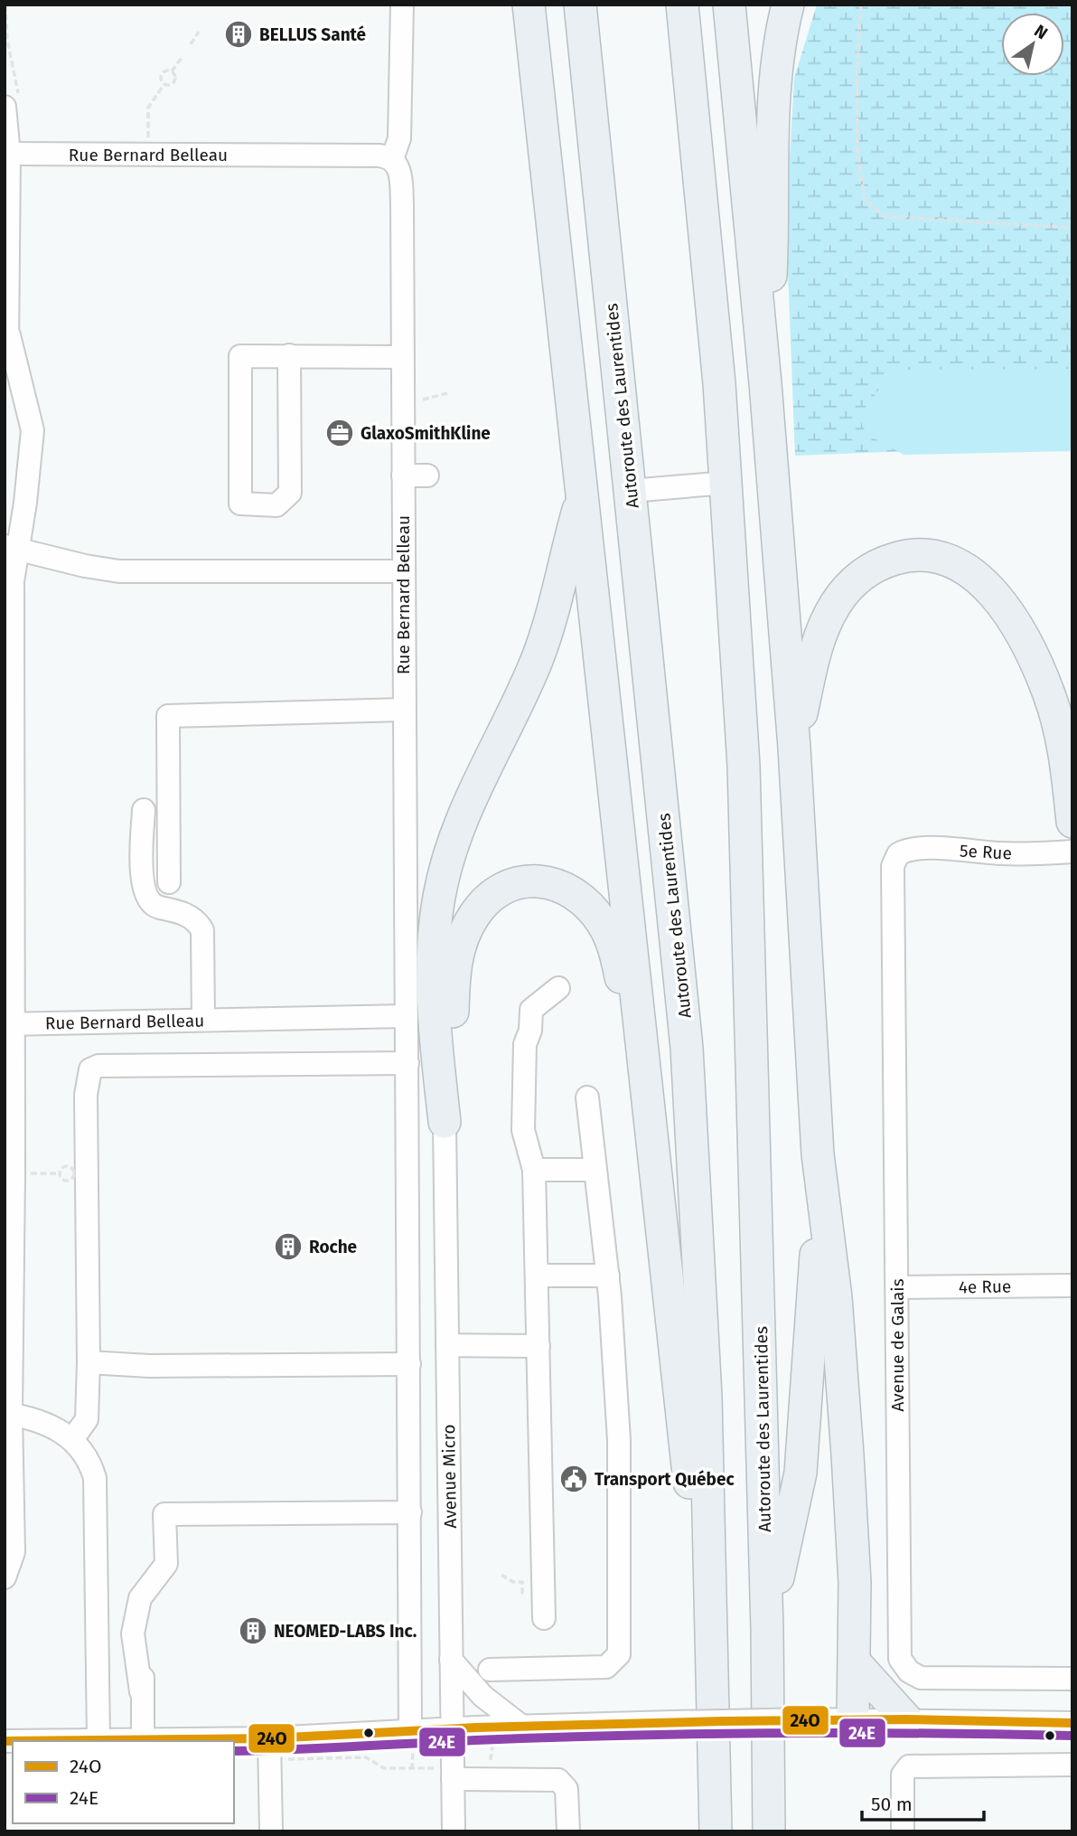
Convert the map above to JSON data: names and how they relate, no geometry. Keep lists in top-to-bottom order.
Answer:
{
  "streets": {
    "highway": ["Autoroute des Laurentides"],
    "street": [
      "Rue Bernard Belleau",
      "5e Rue",
      "4e Rue",
      "Avenue de Galais",
      "Avenue Micro"
    ]
  },
  "crossings": [
    ["5e Rue", "Avenue de Galais"],
    ["4e Rue", "Avenue de Galais"]
  ],
  "places": {
    "building": ["BELLUS Santé", "Roche", "NEOMED-LABS Inc."],
    "office": ["GlaxoSmithKline"],
    "public building": ["Transport Québec"]
  },
  "lines": ["transit line 24O", "transit line 24E"],
  "legend": ["24O", "24E"],
  "scale_bar": "50 m",
  "north": "top right"
}
